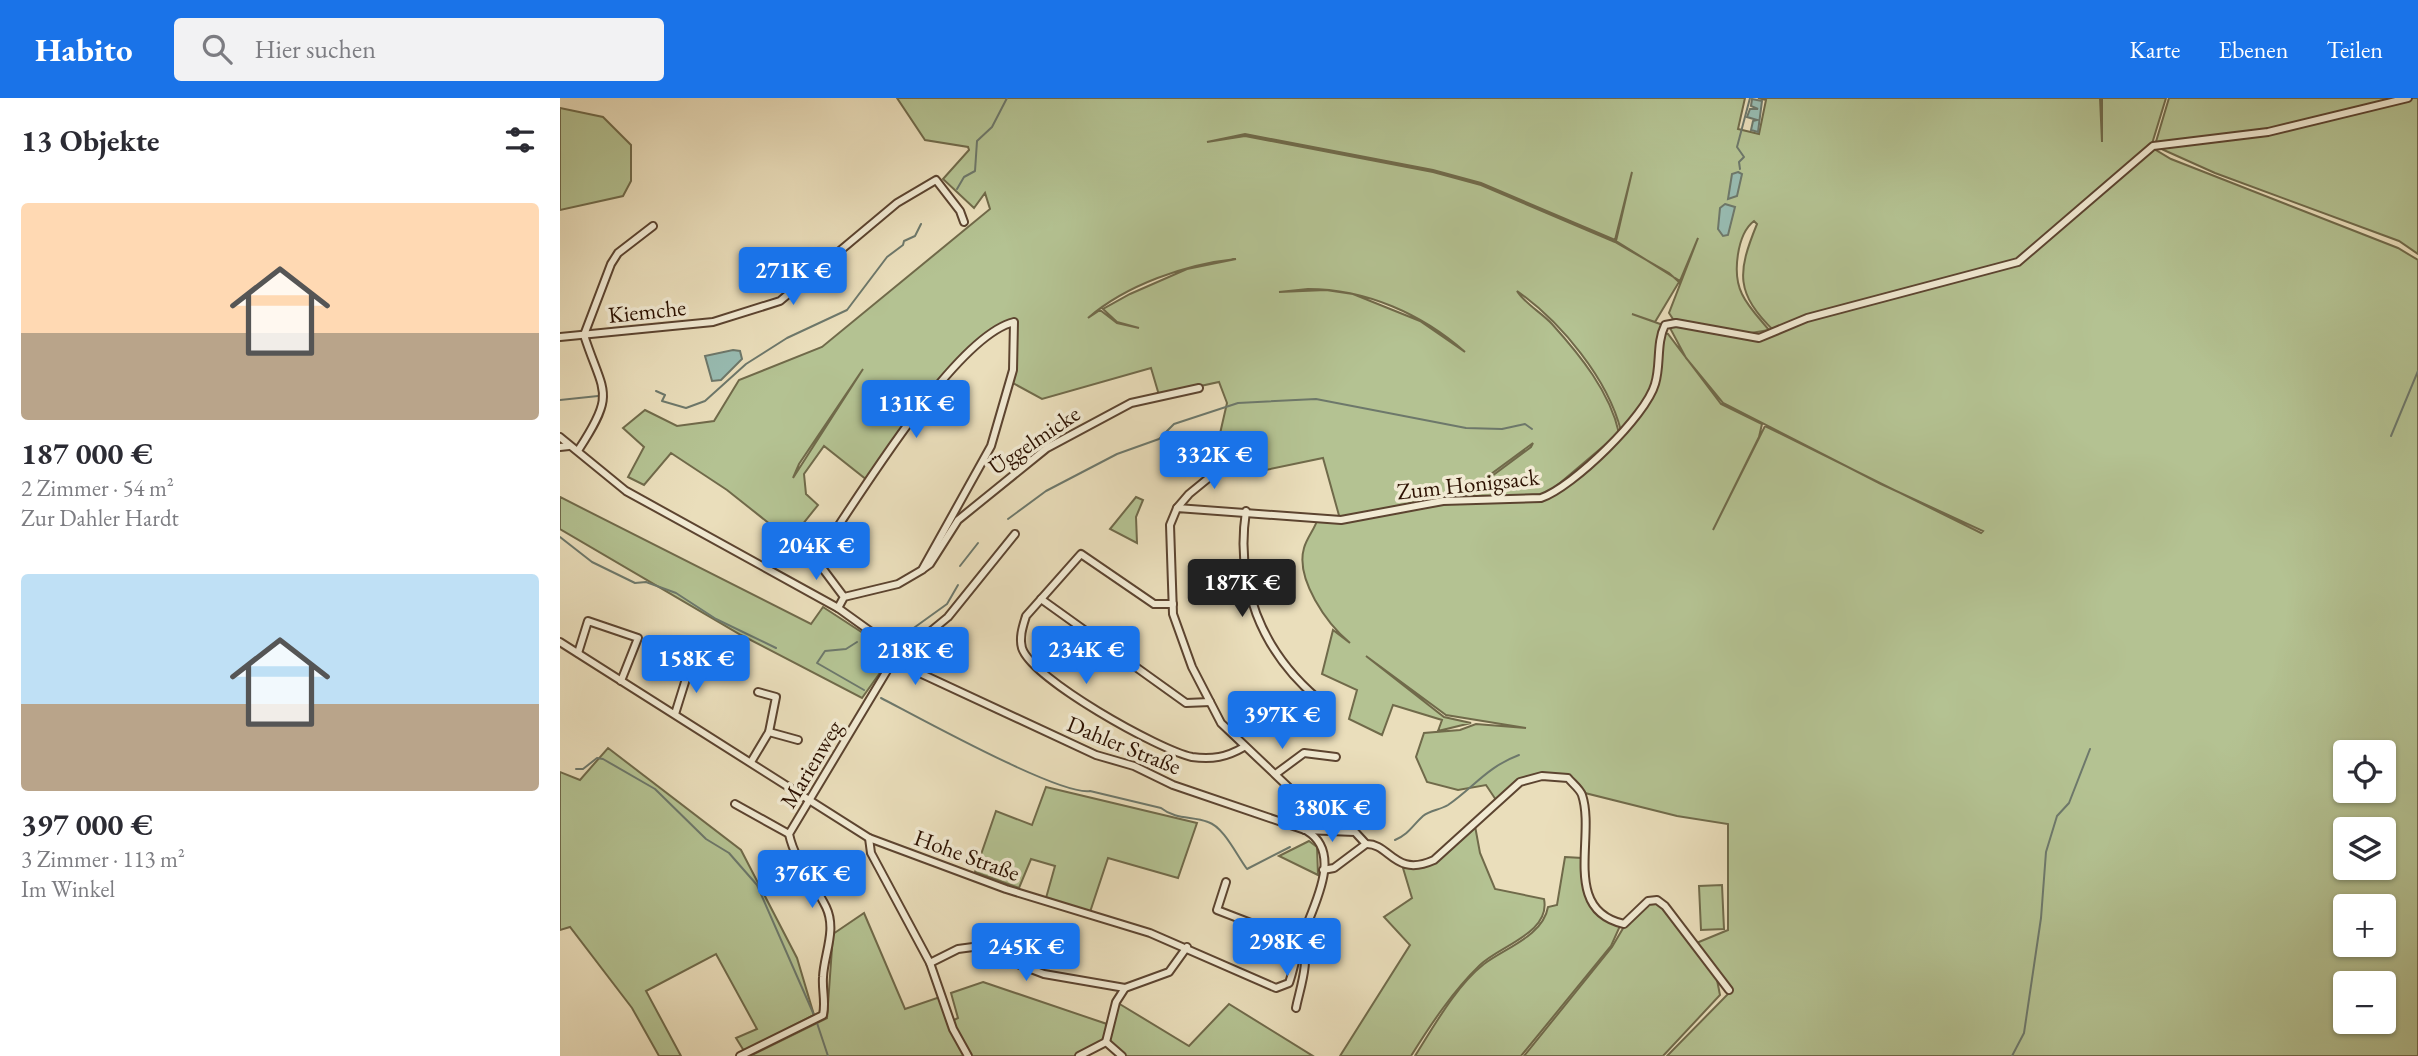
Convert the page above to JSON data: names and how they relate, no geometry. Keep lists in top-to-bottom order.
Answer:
{
  "streets": {
    "street": [
      "Kiemche",
      "Üggelmicke",
      "Zum Honigsack",
      "Dahler Straße",
      "Marienweg",
      "Hohe Straße"
    ]
  },
  "crossings": [
    ["Dahler Straße", "Marienweg"],
    ["Marienweg", "Hohe Straße"]
  ],
  "page": {
    "header": "Habito",
    "search": "Hier suchen",
    "nav": ["Karte", "Ebenen", "Teilen"],
    "heading": "13 Objekte",
    "list": [
      {
        "name": "187 000 €",
        "note": "2 Zimmer · 54 m² · Zur Dahler Hardt"
      },
      {
        "name": "397 000 €",
        "note": "3 Zimmer · 113 m² · Im Winkel"
      }
    ],
    "price": [
      "271K €",
      "131K €",
      "332K €",
      "204K €",
      "187K €",
      "234K €",
      "218K €",
      "158K €",
      "397K €",
      "380K €",
      "376K €",
      "298K €",
      "245K €"
    ],
    "map_buttons": ["+", "−"]
  }
}
